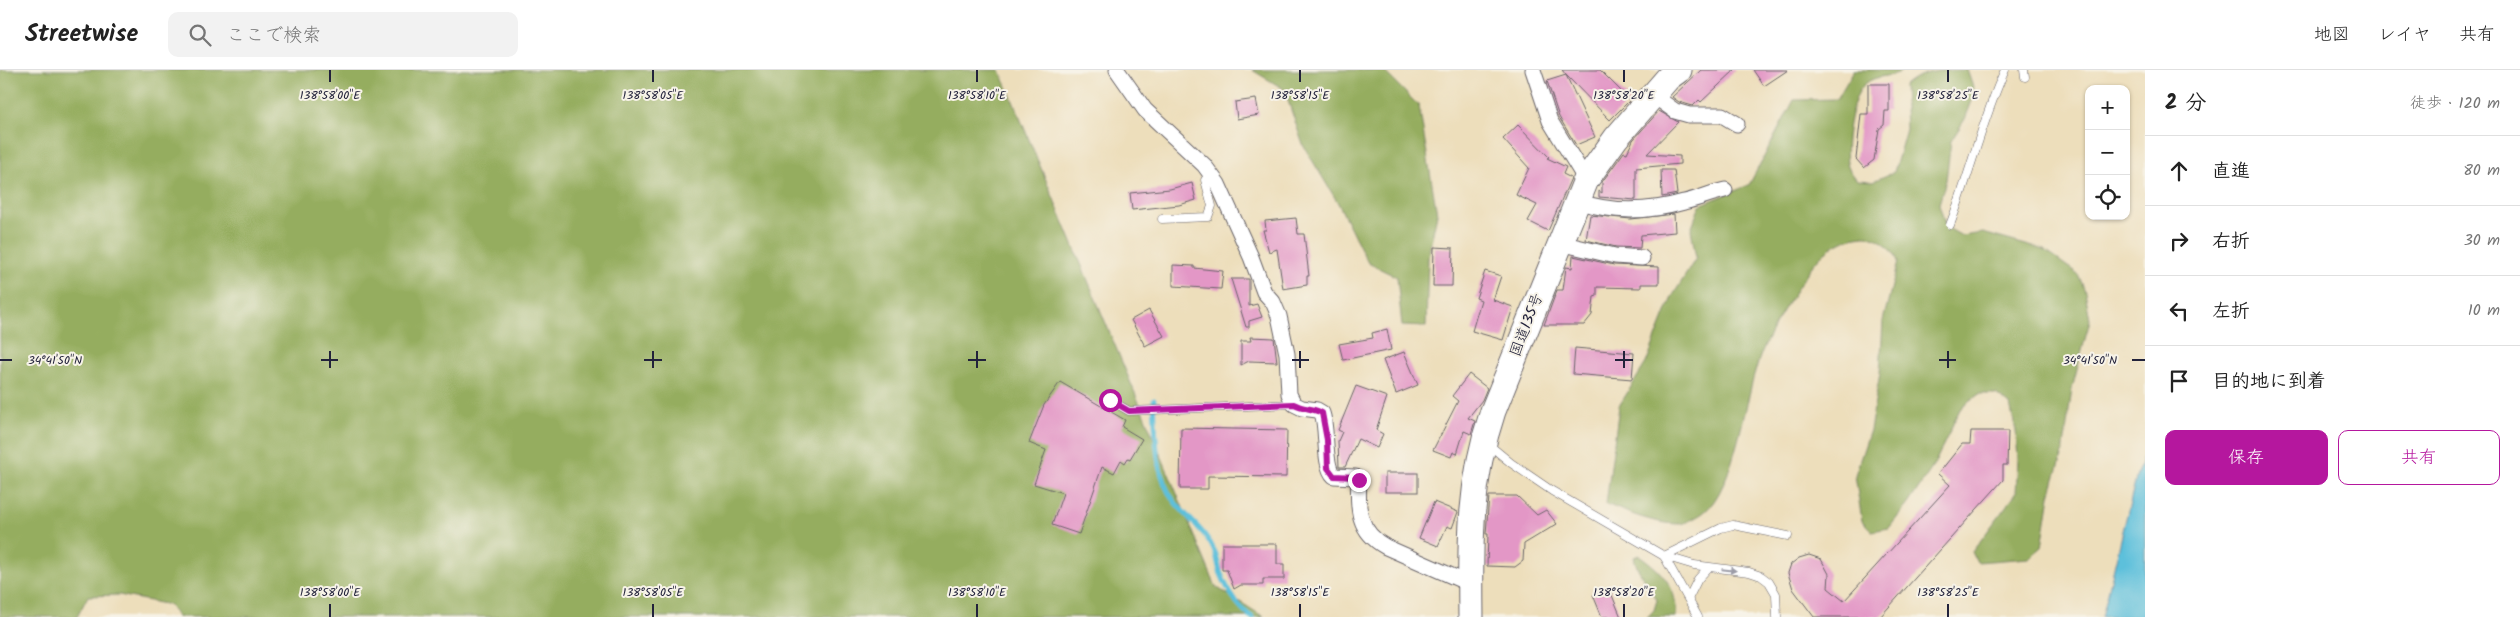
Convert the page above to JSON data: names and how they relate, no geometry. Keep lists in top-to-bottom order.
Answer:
{
  "streets": {
    "highway": ["国道135号"]
  },
  "page": {
    "header": "Streetwise",
    "search": "ここで検索",
    "nav": ["地図", "レイヤ", "共有"],
    "heading": ["2 分", "徒歩 · 120 m"],
    "map_buttons": ["+", "−"],
    "list": [
      ["直進", "80 m"],
      ["右折", "30 m"],
      ["左折", "10 m"],
      "目的地に到着"
    ],
    "buttons": ["保存", "共有"]
  },
  "coordinates": [
    "138°58'00\"E",
    "138°58'05\"E",
    "138°58'10\"E",
    "138°58'15\"E",
    "138°58'20\"E",
    "138°58'25\"E",
    "34°41'50\"N"
  ]
}
